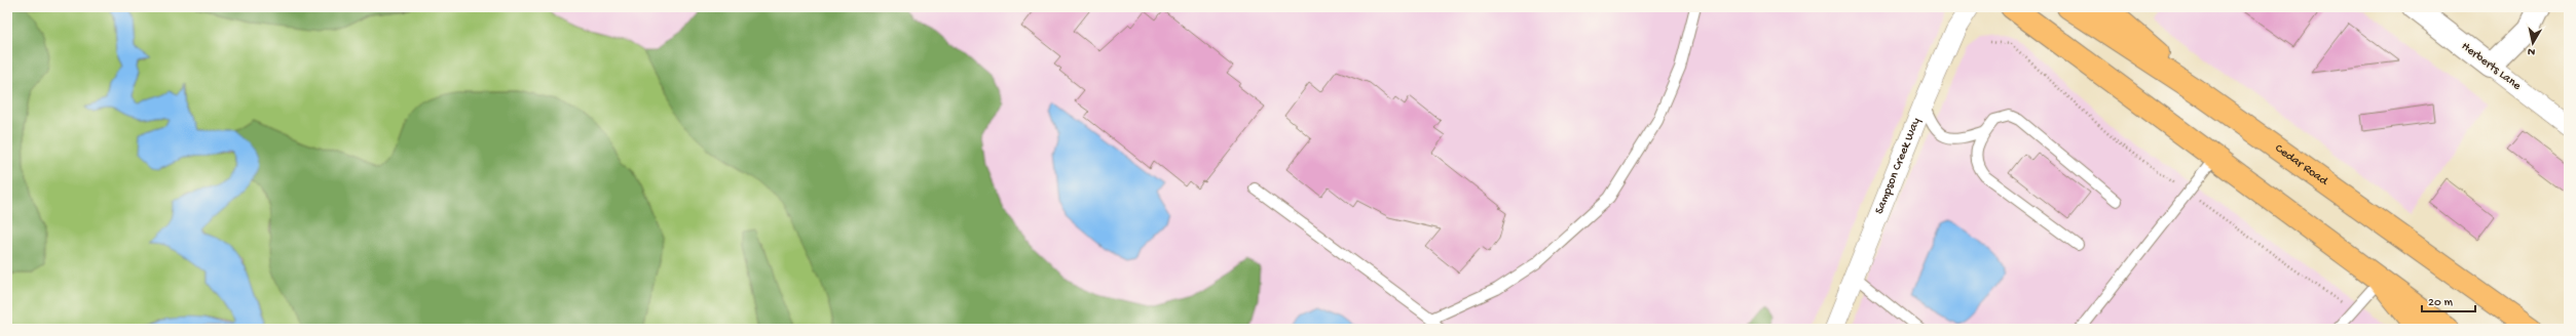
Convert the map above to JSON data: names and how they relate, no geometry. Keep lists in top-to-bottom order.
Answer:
{
  "streets": {
    "main road": ["Cedar Road"],
    "street": ["Herberts Lane", "Sampson Creek Way"]
  },
  "scale_bar": "20 m",
  "north": "bottom"
}
